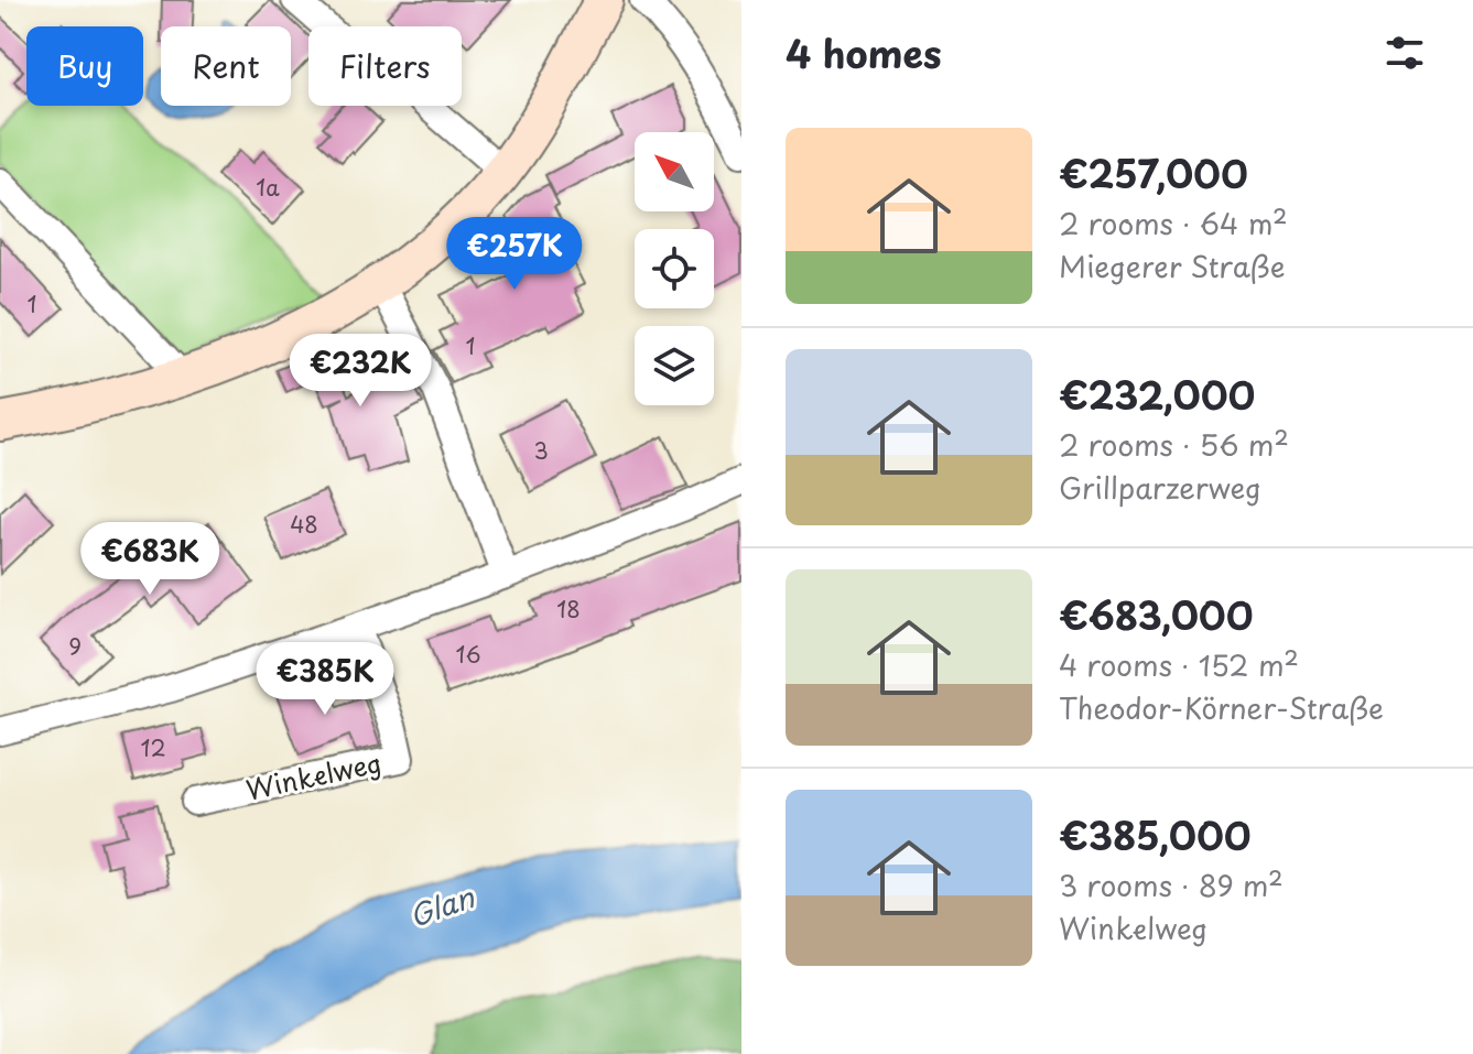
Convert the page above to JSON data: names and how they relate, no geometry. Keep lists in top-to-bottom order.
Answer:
{
  "streets": {
    "street": ["Winkelweg"]
  },
  "water": ["Glan"],
  "house_numbers": [
    "1a",
    "1",
    "1",
    "3",
    "48",
    "18",
    "9",
    "16",
    "12"
  ],
  "north": "top left",
  "page": {
    "heading": "4 homes",
    "chip": ["Buy", "Rent", "Filters"],
    "list": [
      {
        "name": "€257,000",
        "note": "2 rooms · 64 m² · Miegerer Straße"
      },
      {
        "name": "€232,000",
        "note": "2 rooms · 56 m² · Grillparzerweg"
      },
      {
        "name": "€683,000",
        "note": "4 rooms · 152 m² · Theodor-Körner-Straße"
      },
      {
        "name": "€385,000",
        "note": "3 rooms · 89 m² · Winkelweg"
      }
    ],
    "price": [
      "€257K",
      "€232K",
      "€683K",
      "€385K"
    ]
  }
}
